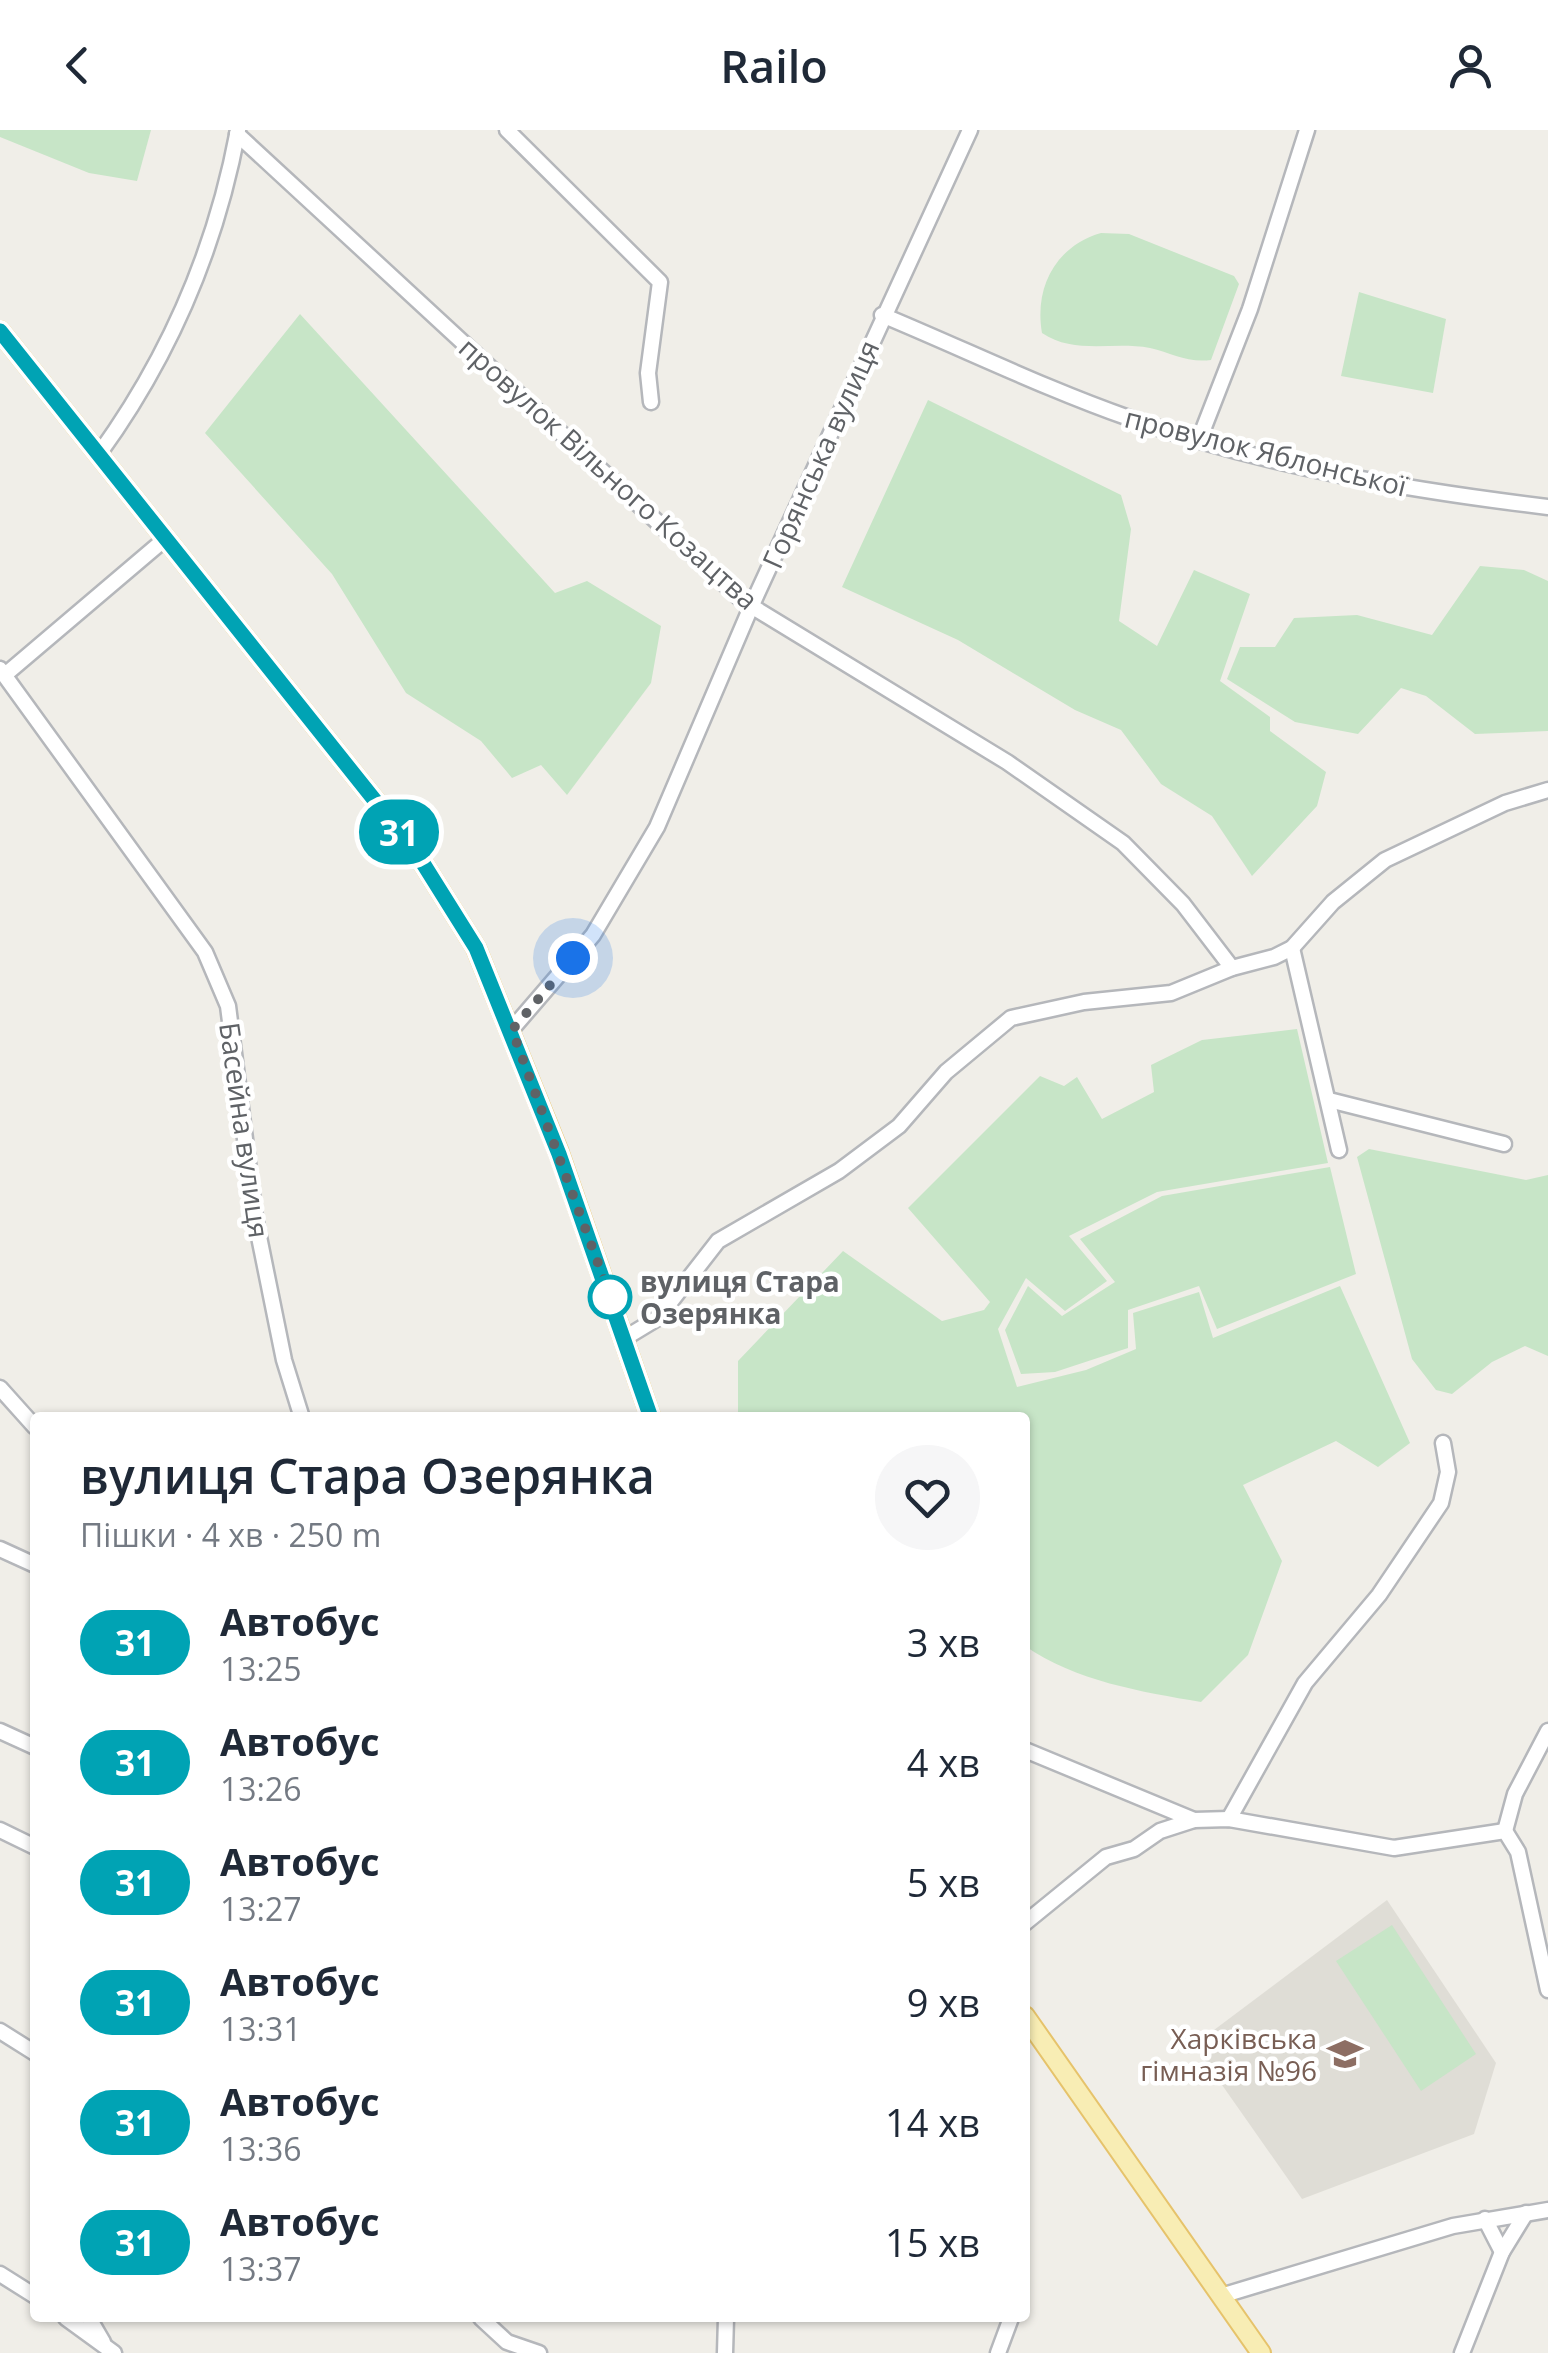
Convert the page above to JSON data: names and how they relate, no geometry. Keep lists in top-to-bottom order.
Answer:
{
  "streets": {
    "street": [
      "провулок Яблонської",
      "Горянська вулиця",
      "провулок Вільного Козацтва",
      "Басейна вулиця"
    ]
  },
  "crossings": [
    ["провулок Яблонської", "Горянська вулиця"],
    ["Горянська вулиця", "провулок Вільного Козацтва"]
  ],
  "places": {
    "other": ["вулиця Стара Озерянка"],
    "school or university": ["Харківська гімназія №96"]
  },
  "lines": ["bus line 31"],
  "page": {
    "header": "Railo",
    "on_map": "31",
    "heading": ["вулиця Стара Озерянка", "Пішки · 4 хв · 250 m"],
    "list": [
      {
        "mark": "31",
        "name": "Автобус",
        "note": "13:25",
        "value": "3 хв"
      },
      {
        "mark": "31",
        "name": "Автобус",
        "note": "13:26",
        "value": "4 хв"
      },
      {
        "mark": "31",
        "name": "Автобус",
        "note": "13:27",
        "value": "5 хв"
      },
      {
        "mark": "31",
        "name": "Автобус",
        "note": "13:31",
        "value": "9 хв"
      },
      {
        "mark": "31",
        "name": "Автобус",
        "note": "13:36",
        "value": "14 хв"
      },
      {
        "mark": "31",
        "name": "Автобус",
        "note": "13:37",
        "value": "15 хв"
      }
    ]
  }
}
